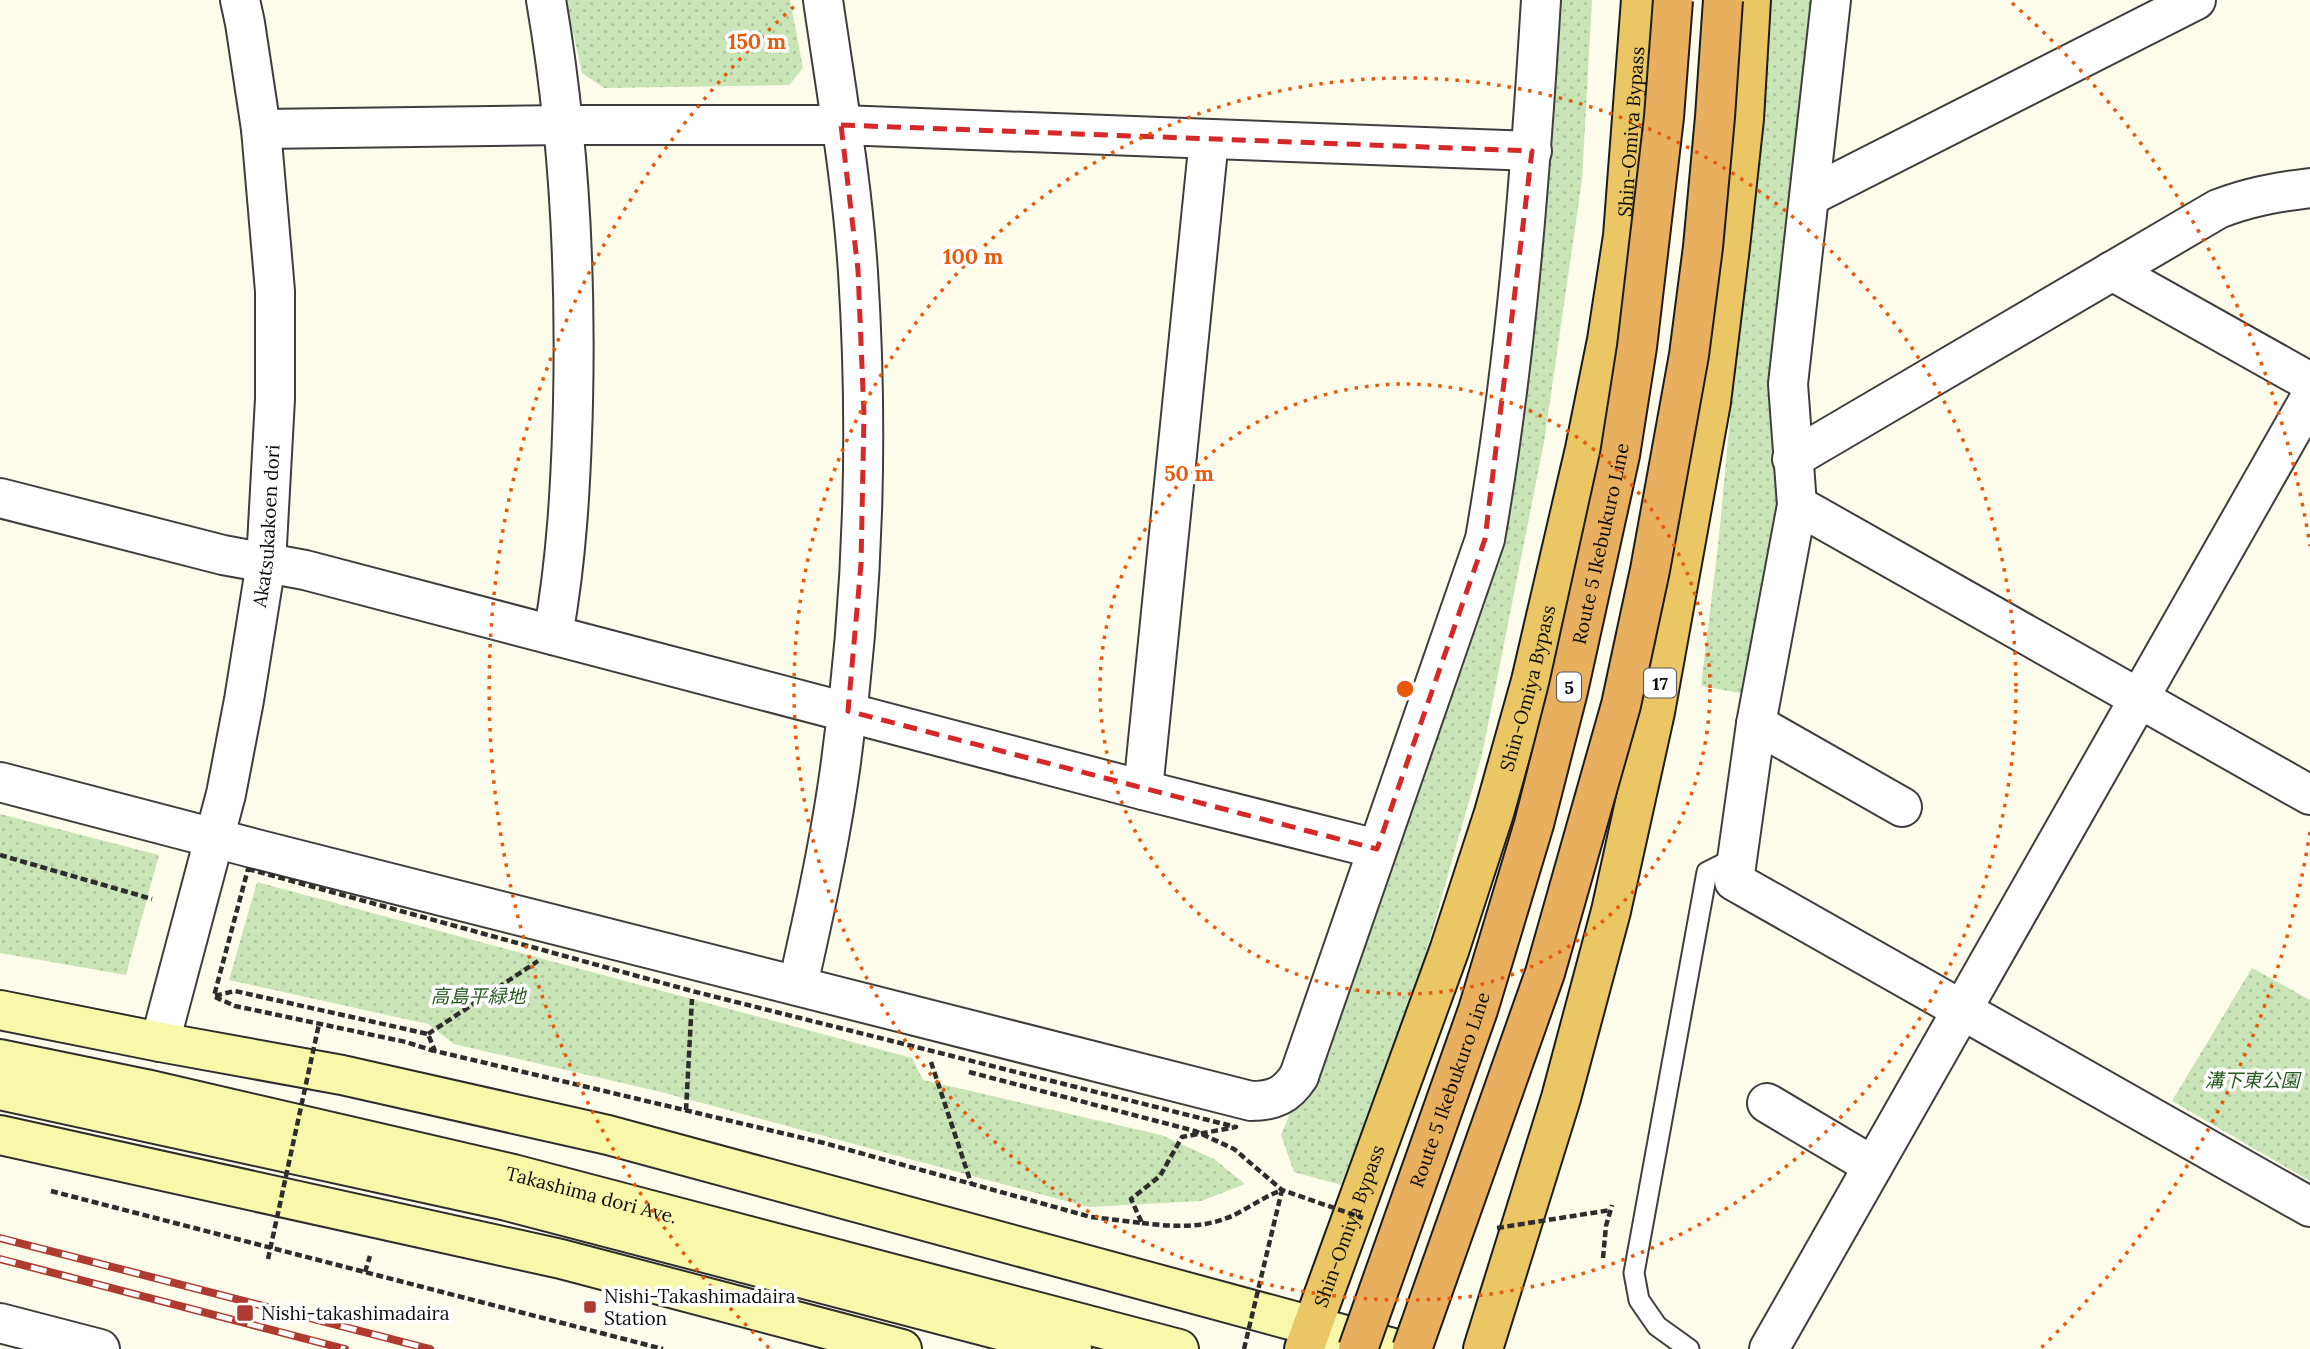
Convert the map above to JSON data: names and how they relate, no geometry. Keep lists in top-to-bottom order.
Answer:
{
  "streets": {
    "highway": [
      "Shin-Omiya Bypass",
      "Route 5 Ikebukuro Line",
      "17",
      "5"
    ],
    "main road": ["Takashima dori Ave."],
    "street": ["Akatsukakoen dori"]
  },
  "parks": ["高島平緑地", "溝下東公園"],
  "places": {
    "transit": ["Nishi-Takashimadaira Station", "Nishi-takashimadaira"]
  },
  "rings": ["150 m", "100 m", "50 m"]
}
